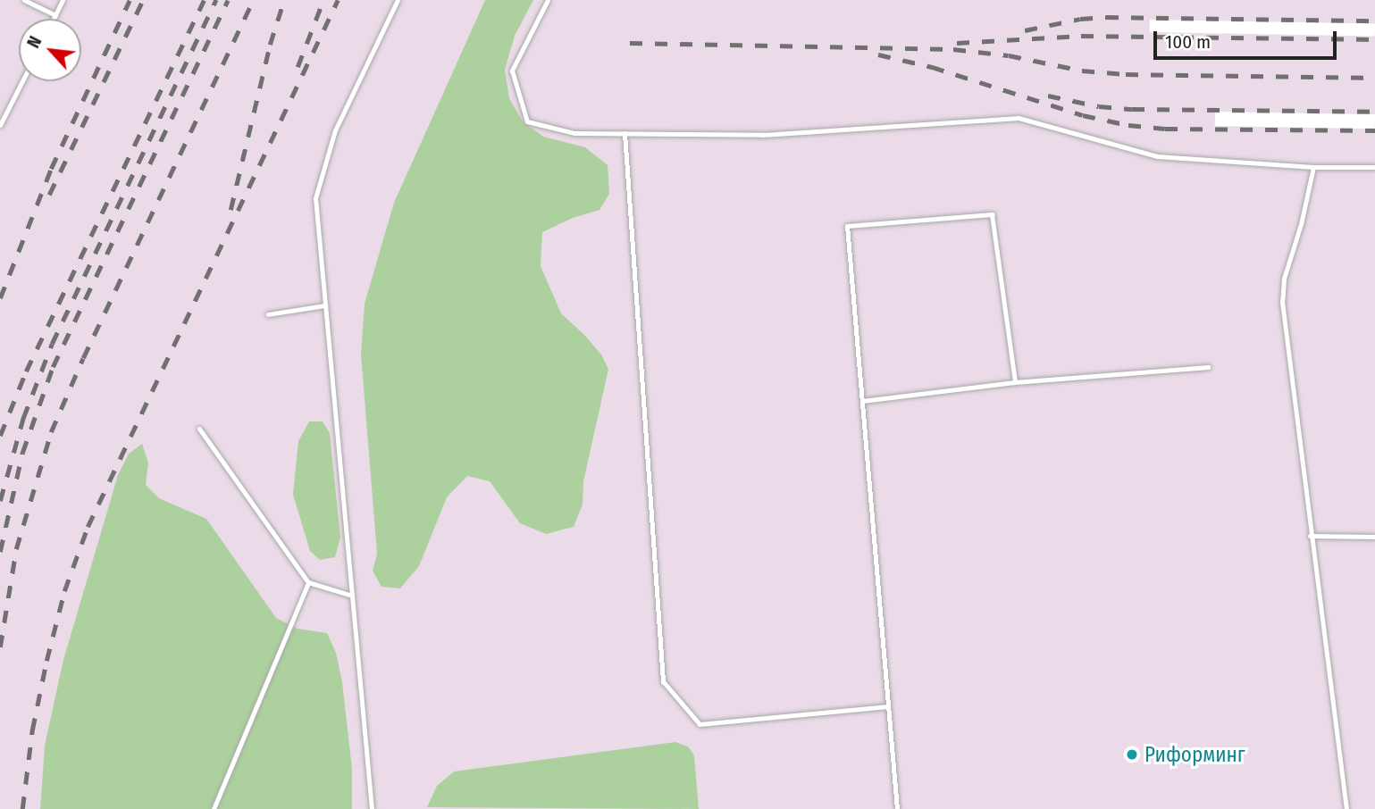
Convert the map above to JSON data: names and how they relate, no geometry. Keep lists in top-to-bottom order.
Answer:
{
  "places": ["Риформинг"],
  "scale_bar": "100 m",
  "north": "top left"
}
